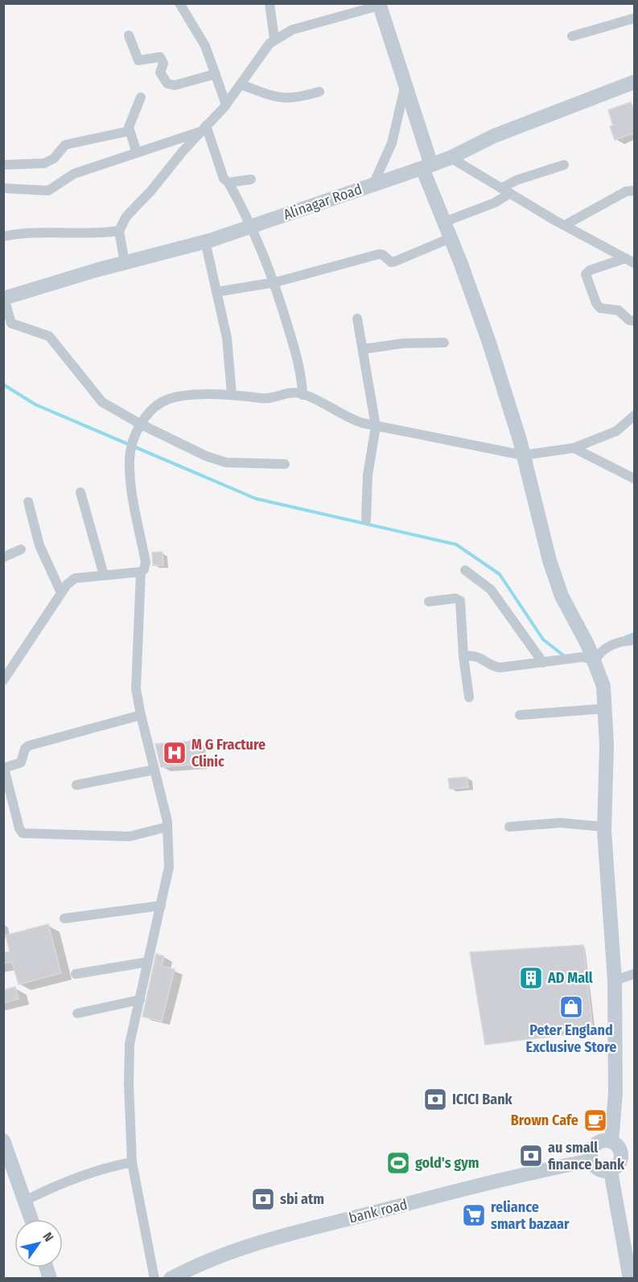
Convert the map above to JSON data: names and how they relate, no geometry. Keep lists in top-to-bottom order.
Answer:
{
  "streets": {
    "main road": ["Alinagar Road", "bank road"]
  },
  "places": {
    "hospital": ["M G Fracture Clinic"],
    "building": ["AD Mall"],
    "shop": ["Peter England Exclusive Store"],
    "bank": ["ICICI Bank", "au small finance bank", "sbi atm"],
    "cafe": ["Brown Cafe"],
    "sports": ["gold's gym"],
    "supermarket": ["reliance smart bazaar"]
  },
  "north": "top right"
}
